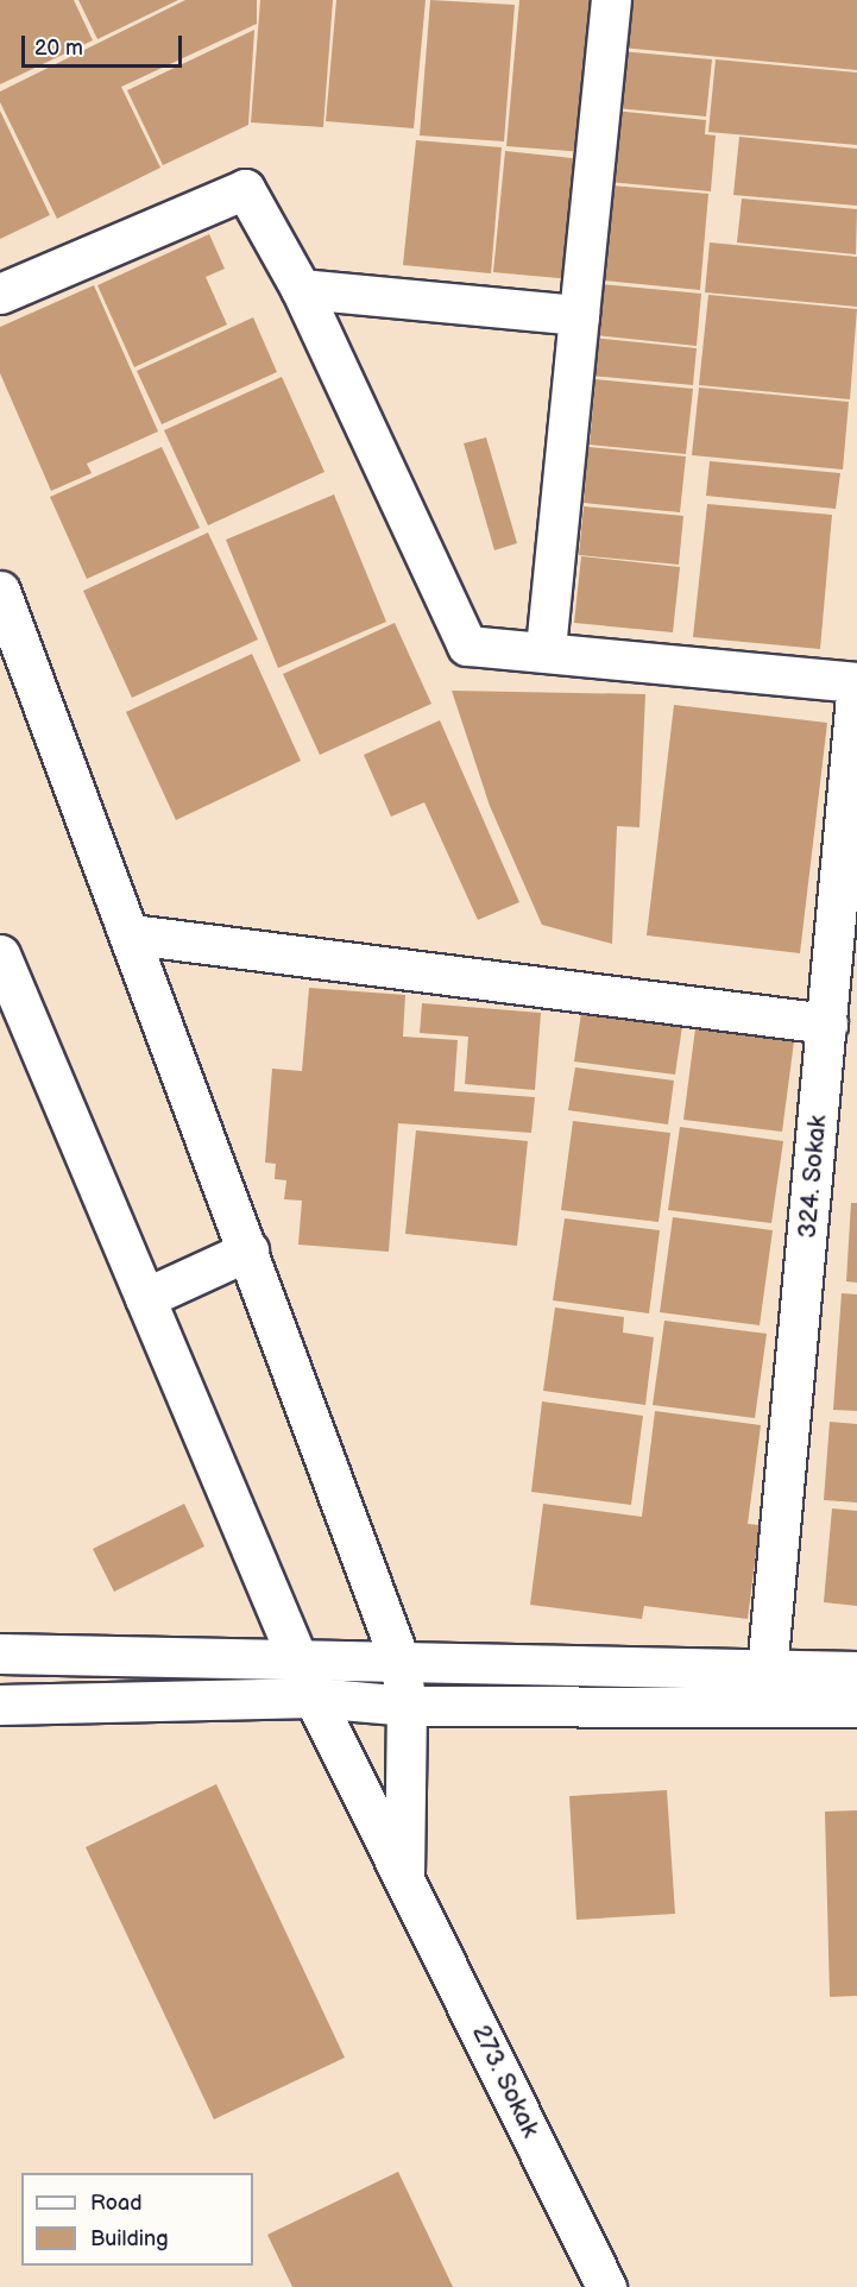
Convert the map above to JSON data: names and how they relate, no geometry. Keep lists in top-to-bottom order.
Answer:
{
  "streets": {
    "street": ["324. Sokak", "273. Sokak"]
  },
  "legend": ["Road", "Building"],
  "scale_bar": "20 m"
}
